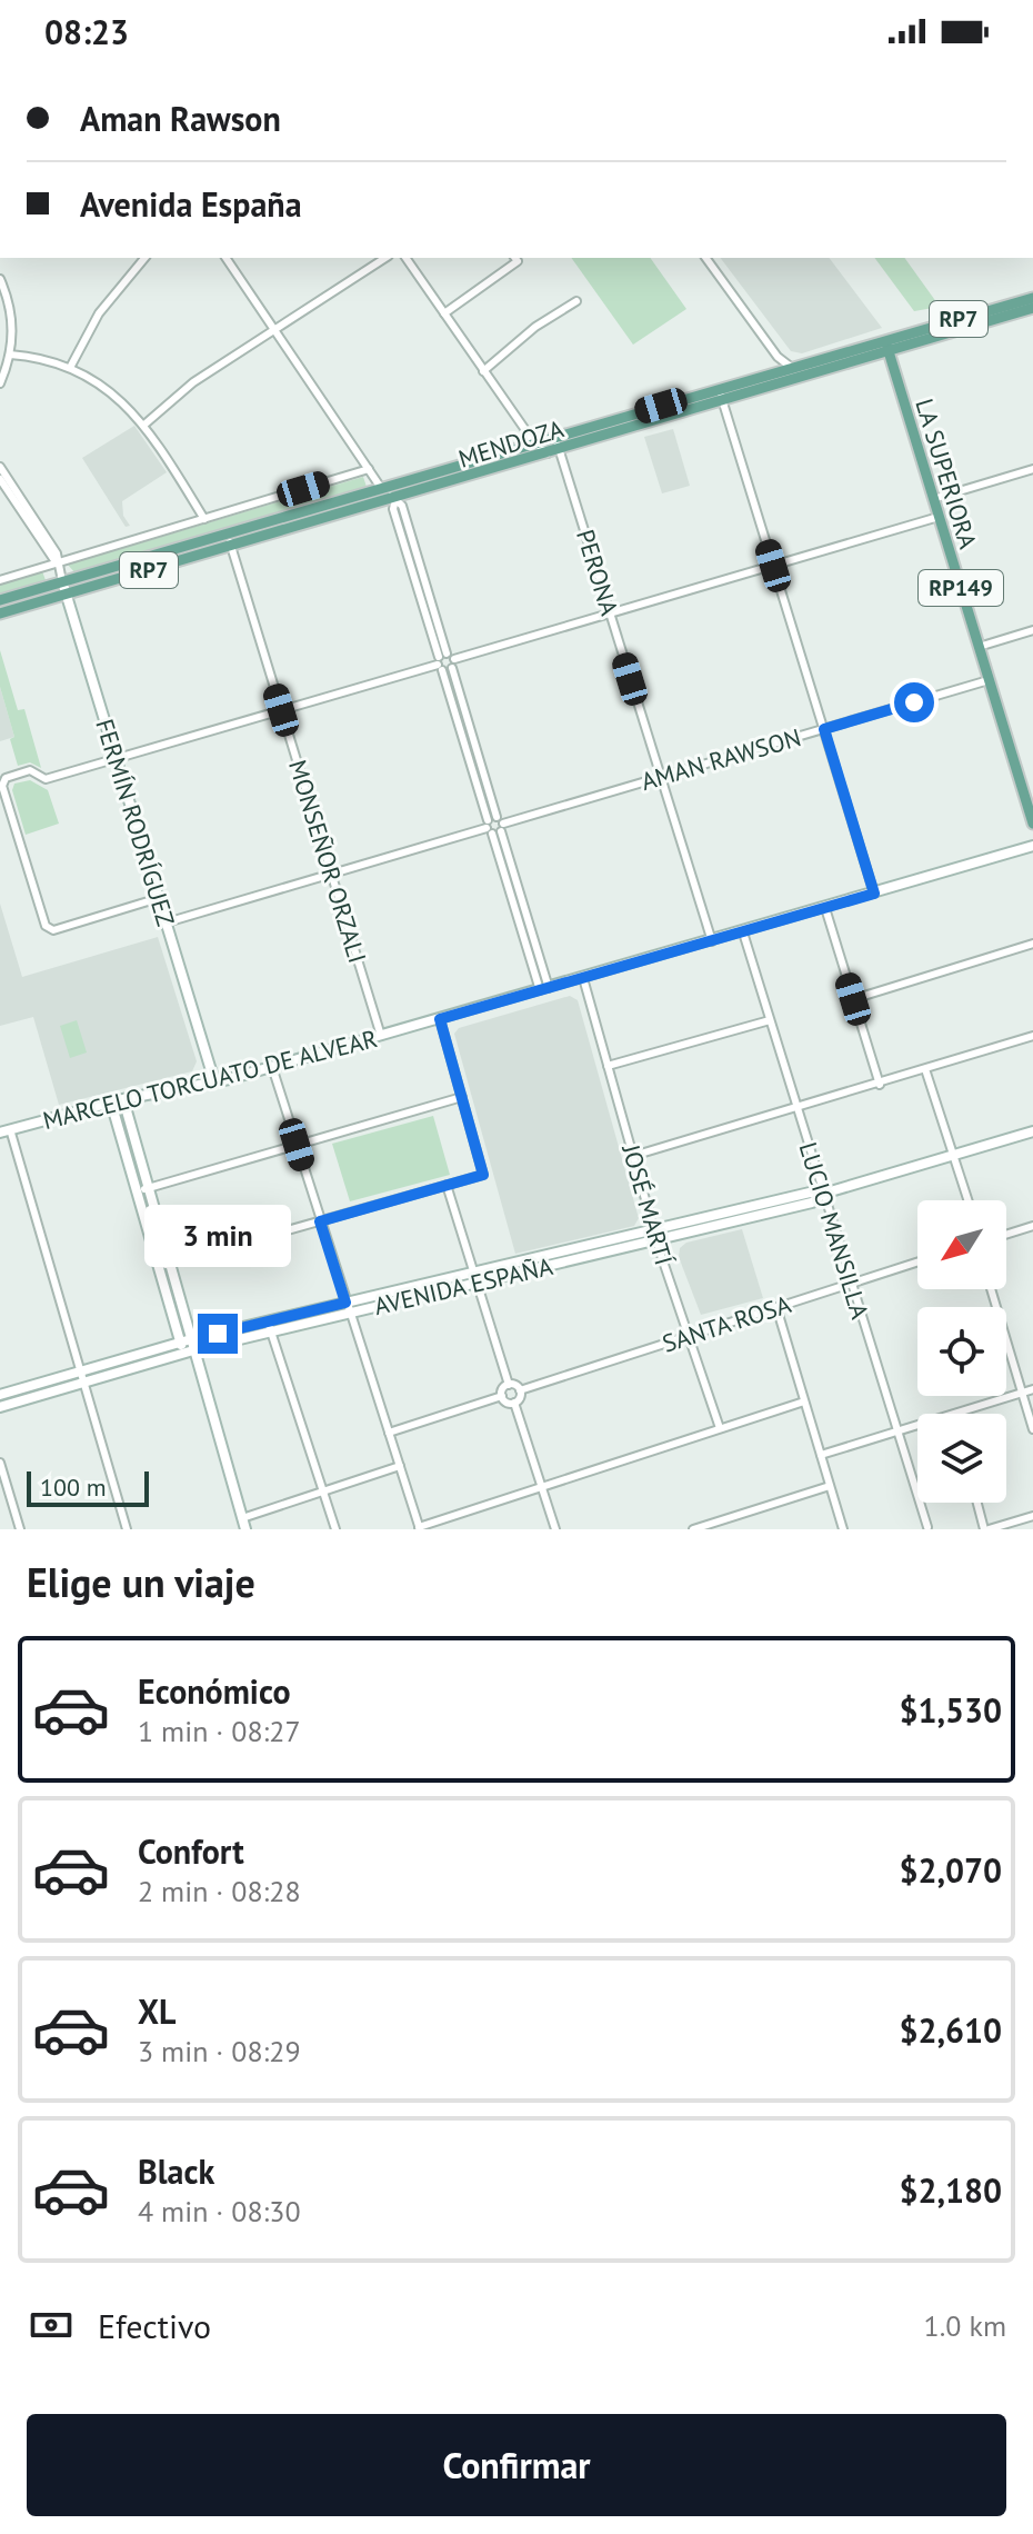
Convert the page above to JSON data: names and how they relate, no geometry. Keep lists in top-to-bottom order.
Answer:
{
  "streets": {
    "main road": [
      "RP7",
      "MENDOZA",
      "LA SUPERIORA",
      "RP149"
    ],
    "street": [
      "PERONA",
      "AMAN RAWSON",
      "FERMÍN RODRÍGUEZ",
      "MONSEÑOR ORZALI",
      "MARCELO TORCUATO DE ALVEAR",
      "JOSÉ MARTÍ",
      "LUCIO MANSILLA",
      "AVENIDA ESPAÑA",
      "SANTA ROSA"
    ]
  },
  "crossings": [
    ["MENDOZA", "LA SUPERIORA"],
    ["MENDOZA", "PERONA"],
    ["MENDOZA", "FERMÍN RODRÍGUEZ"],
    ["MENDOZA", "MONSEÑOR ORZALI"],
    ["LA SUPERIORA", "AMAN RAWSON"],
    ["PERONA", "AMAN RAWSON"],
    ["PERONA", "MARCELO TORCUATO DE ALVEAR"],
    ["FERMÍN RODRÍGUEZ", "MARCELO TORCUATO DE ALVEAR"],
    ["MONSEÑOR ORZALI", "MARCELO TORCUATO DE ALVEAR"],
    ["MARCELO TORCUATO DE ALVEAR", "JOSÉ MARTÍ"],
    ["MARCELO TORCUATO DE ALVEAR", "LUCIO MANSILLA"],
    ["JOSÉ MARTÍ", "AVENIDA ESPAÑA"],
    ["JOSÉ MARTÍ", "SANTA ROSA"],
    ["LUCIO MANSILLA", "AVENIDA ESPAÑA"],
    ["LUCIO MANSILLA", "SANTA ROSA"]
  ],
  "scale_bar": "100 m",
  "north": "bottom left",
  "page": {
    "status": "08:23",
    "banner": ["Aman Rawson", "Avenida España"],
    "bubble": "3 min",
    "scale": "100 m",
    "heading": "Elige un viaje",
    "list": [
      {
        "name": "Económico",
        "note": "1 min · 08:27",
        "value": "$1,530"
      },
      {
        "name": "Confort",
        "note": "2 min · 08:28",
        "value": "$2,070"
      },
      {
        "name": "XL",
        "note": "3 min · 08:29",
        "value": "$2,610"
      },
      {
        "name": "Black",
        "note": "4 min · 08:30",
        "value": "$2,180"
      }
    ],
    "pay": ["Efectivo", "1.0 km"],
    "buttons": "Confirmar"
  }
}
